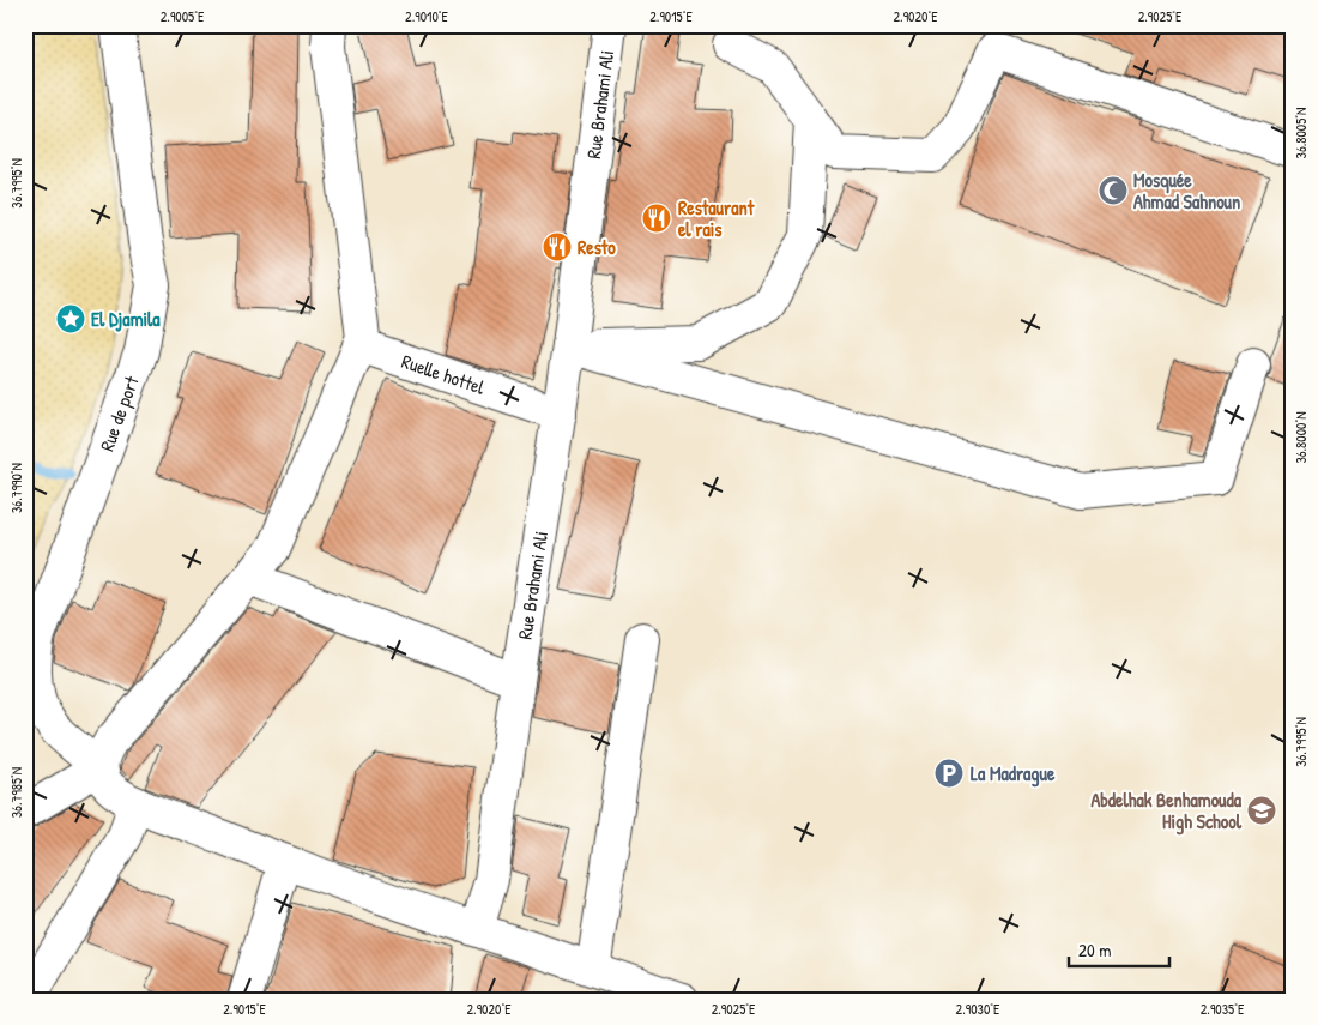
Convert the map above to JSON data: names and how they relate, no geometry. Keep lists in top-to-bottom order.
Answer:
{
  "streets": {
    "street": ["Rue Brahami Ali", "Ruelle hottel", "Rue de port"]
  },
  "crossings": [
    ["Rue Brahami Ali", "Ruelle hottel"],
    ["Rue Brahami Ali", "Rue de port"]
  ],
  "places": {
    "mosque": ["Mosquée Ahmad Sahnoun"],
    "restaurant": ["Restaurant el rais", "Resto"],
    "place": ["El Djamila"],
    "parking": ["La Madrague"],
    "school or university": ["Abdelhak Benhamouda High School"]
  },
  "scale_bar": "20 m",
  "coordinates": [
    "2.9005°E",
    "2.9010°E",
    "2.9015°E",
    "2.9020°E",
    "2.9025°E",
    "36.8005°N",
    "36.7995°N",
    "36.8000°N",
    "36.7990°N",
    "36.7985°N",
    "2.9030°E",
    "2.9035°E"
  ]
}
